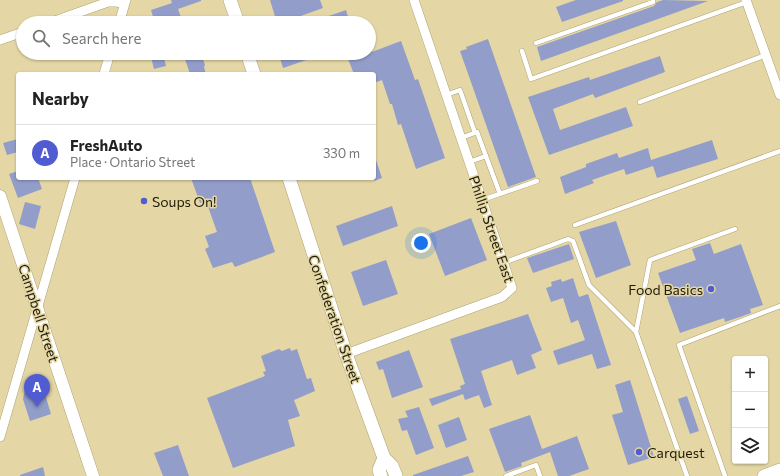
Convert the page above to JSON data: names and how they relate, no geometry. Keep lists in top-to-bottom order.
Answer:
{
  "streets": {
    "main road": ["Confederation Street"],
    "street": ["Phillip Street East", "Campbell Street"]
  },
  "crossings": [
    ["Phillip Street East", "Confederation Street"]
  ],
  "places": ["Soups On!", "Food Basics", "Carquest"],
  "page": {
    "search": "Search here",
    "heading": "Nearby",
    "list": [
      {
        "mark": "A",
        "name": "FreshAuto",
        "note": "Place · Ontario Street",
        "value": "330 m"
      }
    ],
    "map_buttons": ["+", "−"],
    "pins": "A"
  }
}
